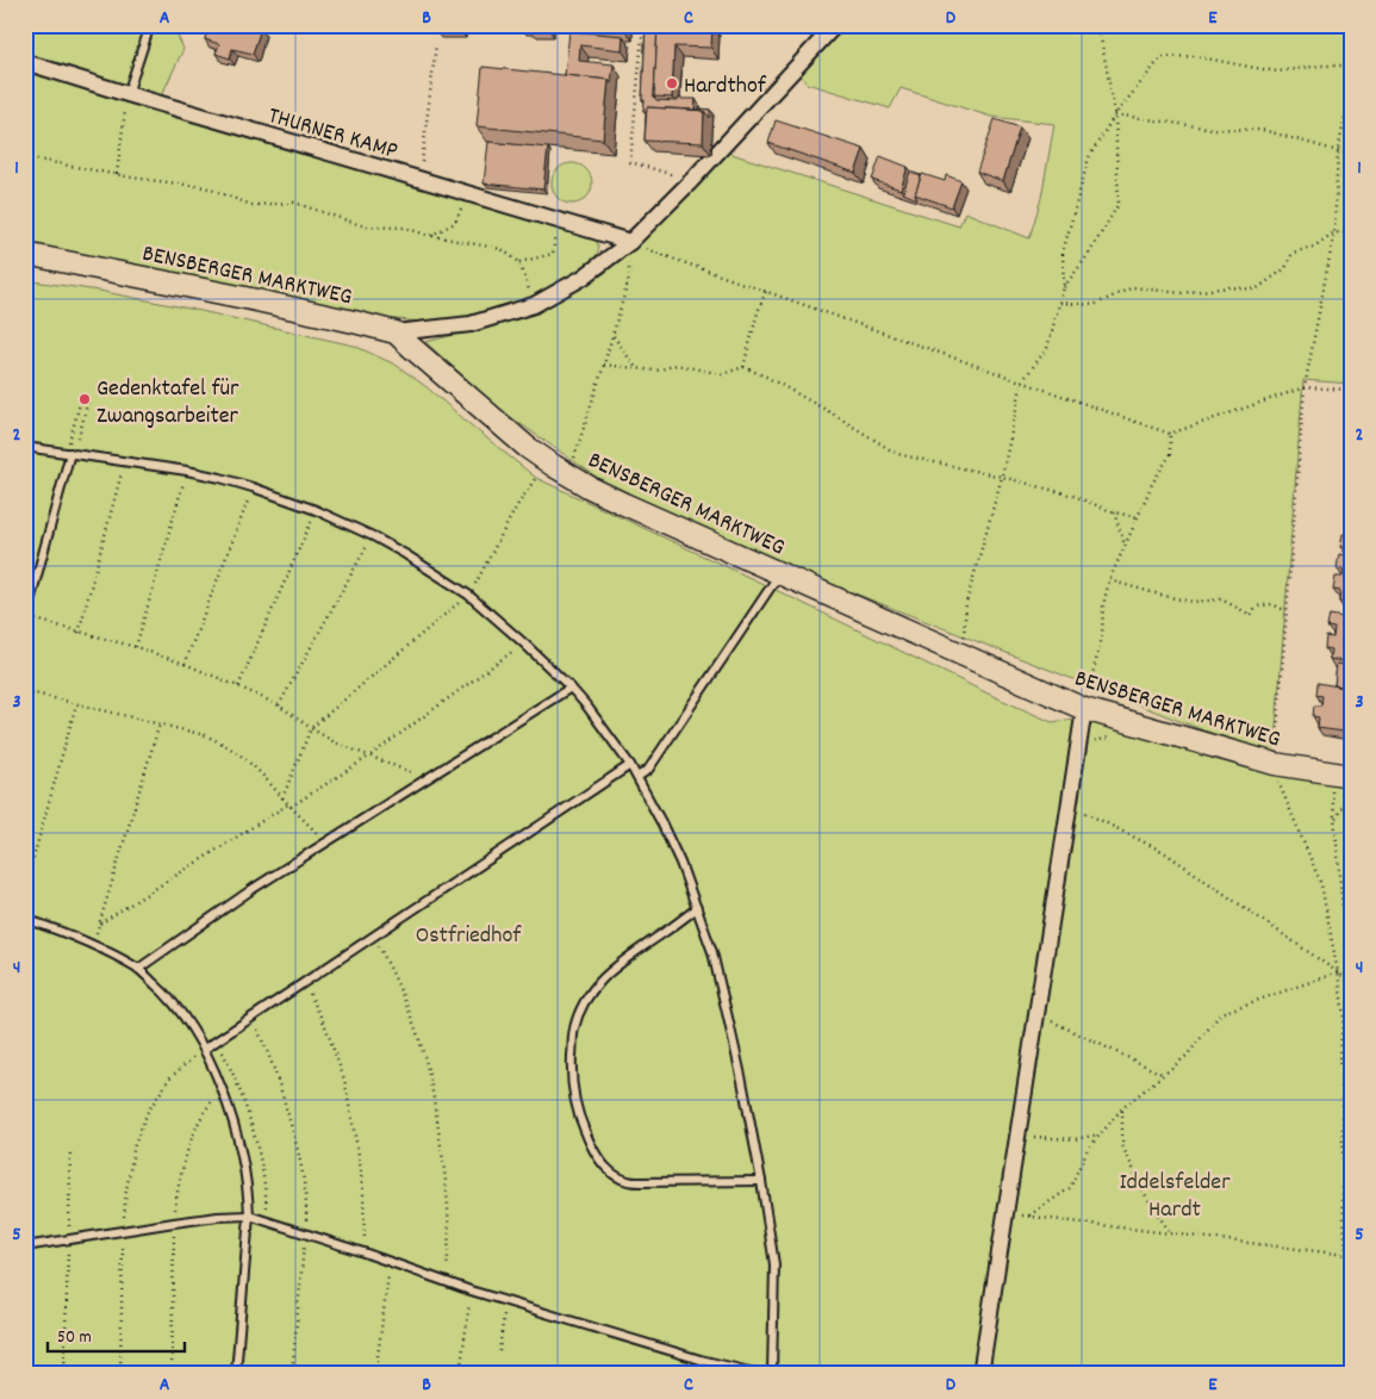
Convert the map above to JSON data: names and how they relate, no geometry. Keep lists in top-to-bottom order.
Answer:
{
  "streets": {
    "street": ["THURNER KAMP", "BENSBERGER MARKTWEG"]
  },
  "parks": ["Ostfriedhof", "Iddelsfelder Hardt"],
  "places": ["Hardthof", "Gedenktafel für Zwangsarbeiter"],
  "scale_bar": "50 m",
  "grid": {
    "columns": [
      "A",
      "B",
      "C",
      "D",
      "E"
    ],
    "rows": [
      "1",
      "2",
      "3",
      "4",
      "5"
    ]
  }
}
